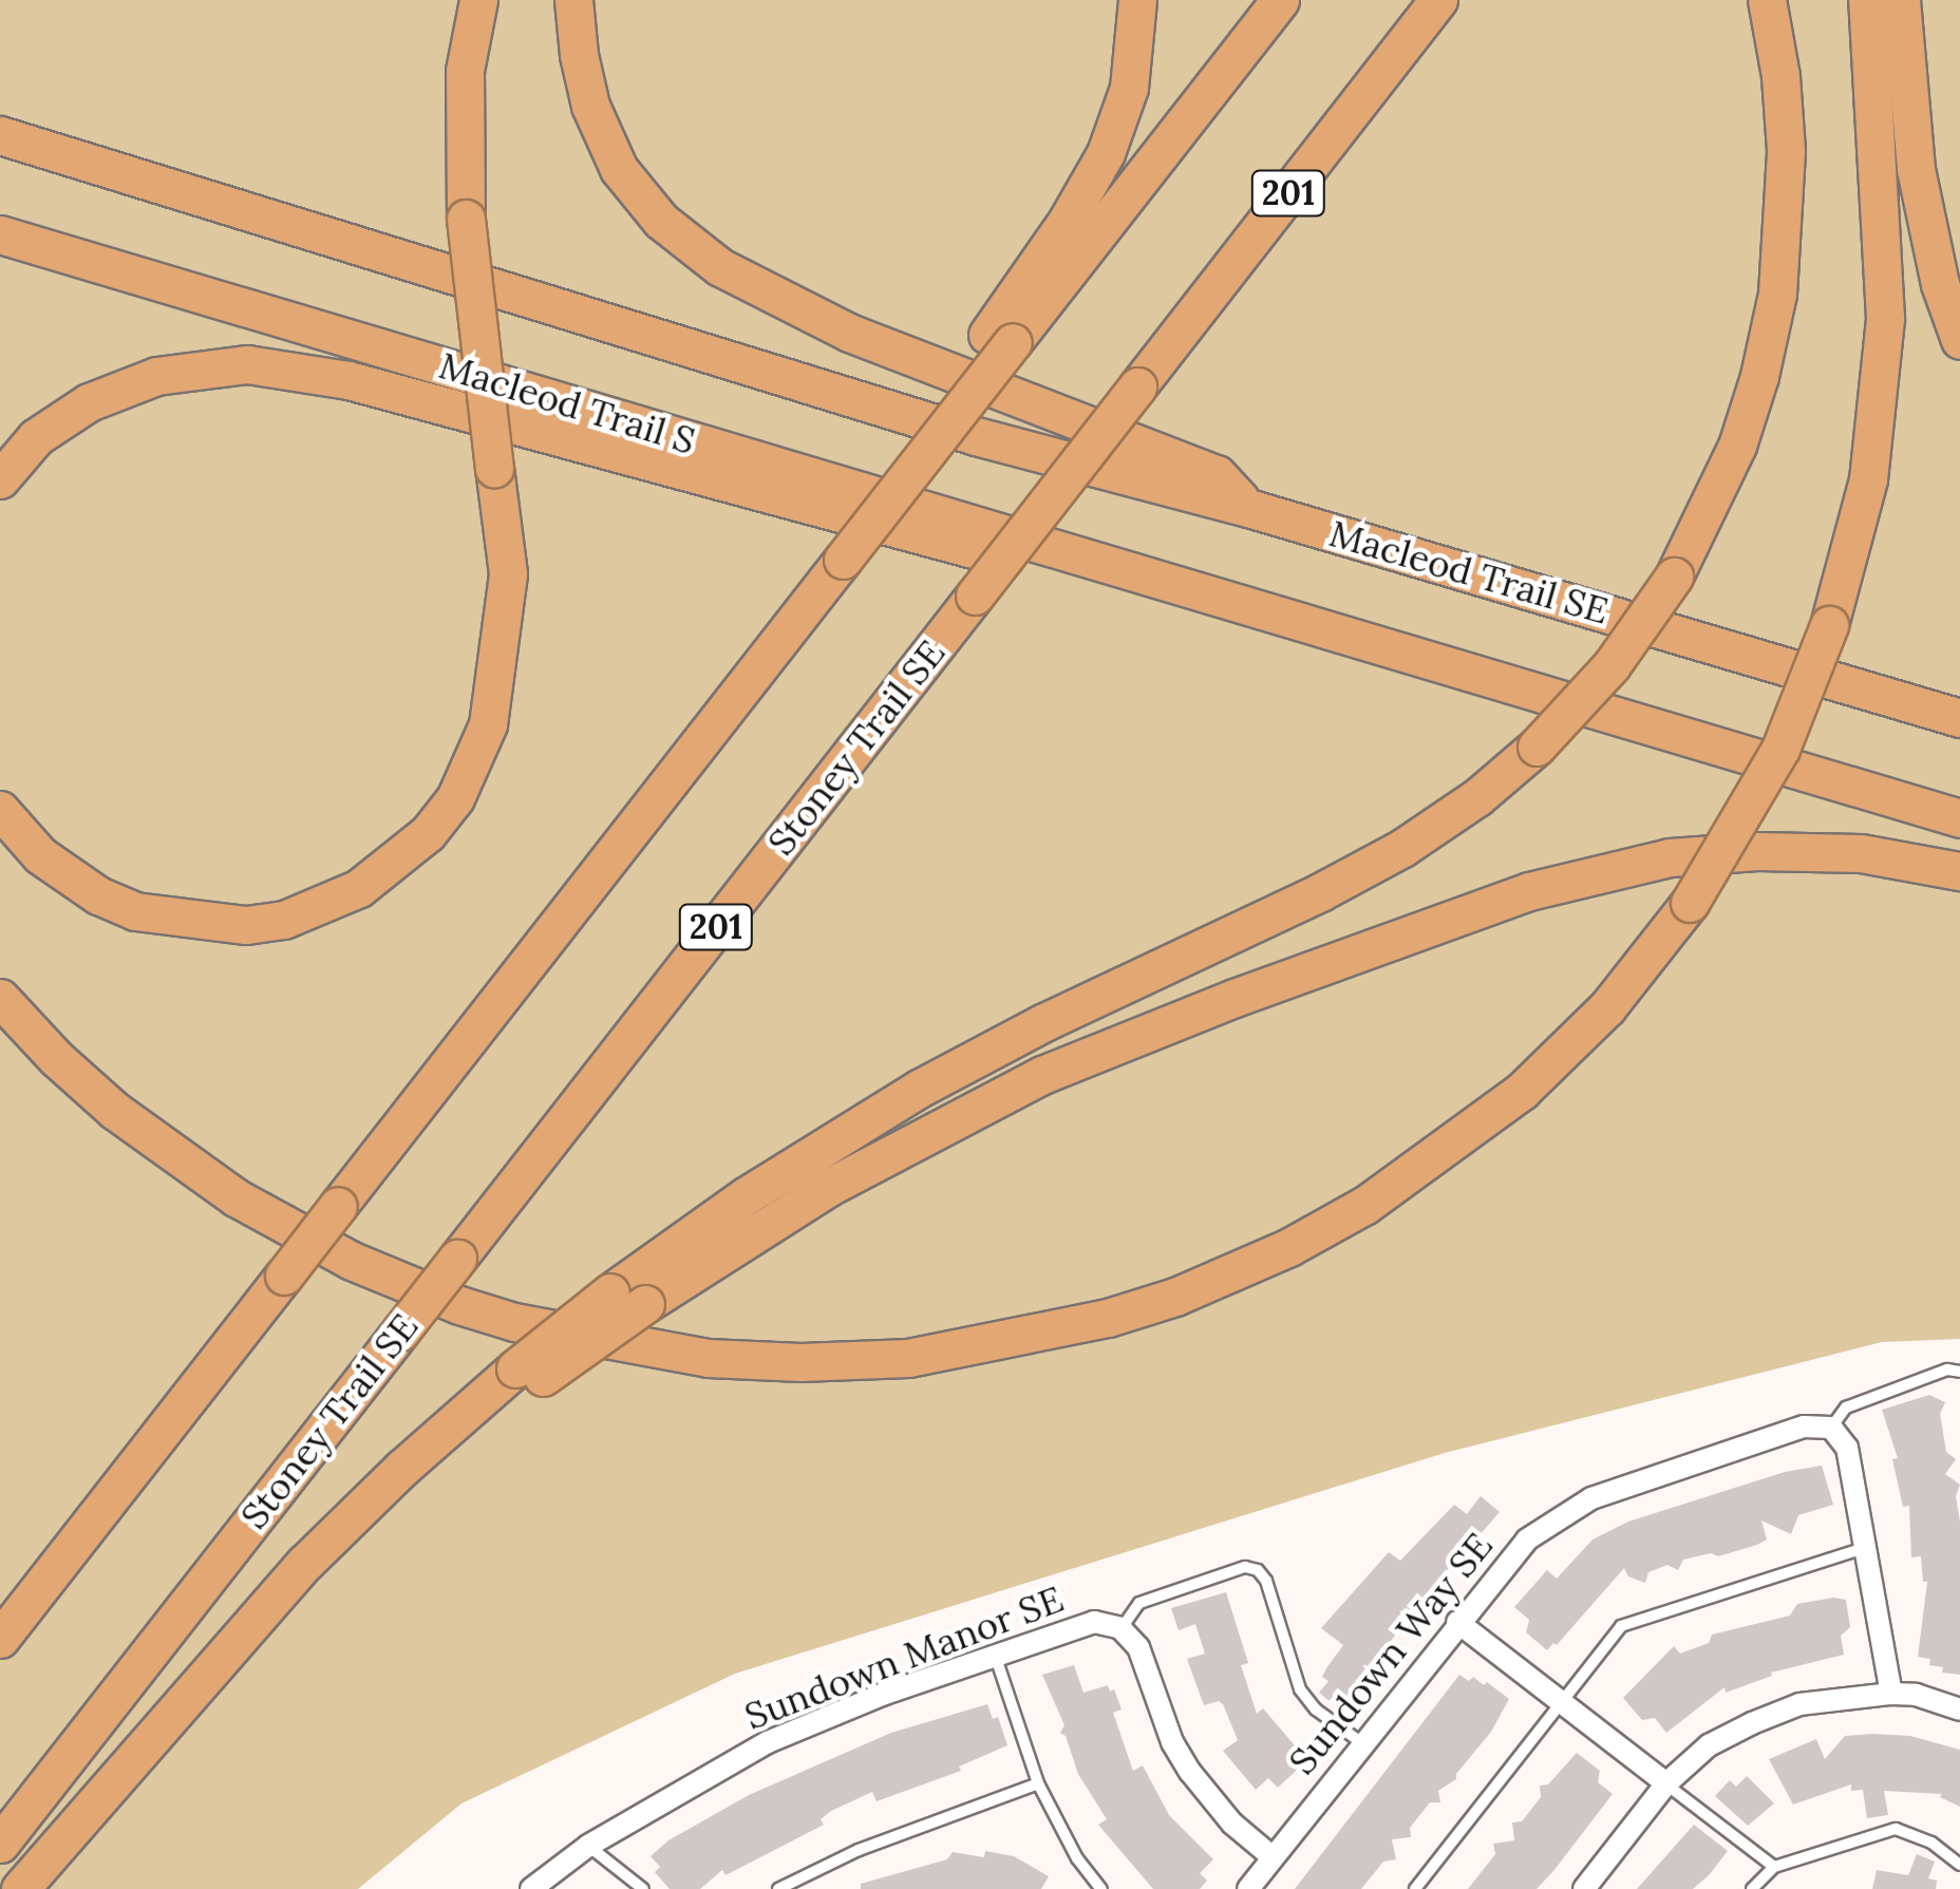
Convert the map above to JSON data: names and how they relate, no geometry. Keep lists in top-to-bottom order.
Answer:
{
  "streets": {
    "highway": [
      "201",
      "Macleod Trail S",
      "Macleod Trail SE",
      "Stoney Trail SE"
    ],
    "street": ["Sundown Way SE", "Sundown Manor SE"]
  },
  "crossings": [
    ["Sundown Way SE", "Sundown Manor SE"]
  ]
}
